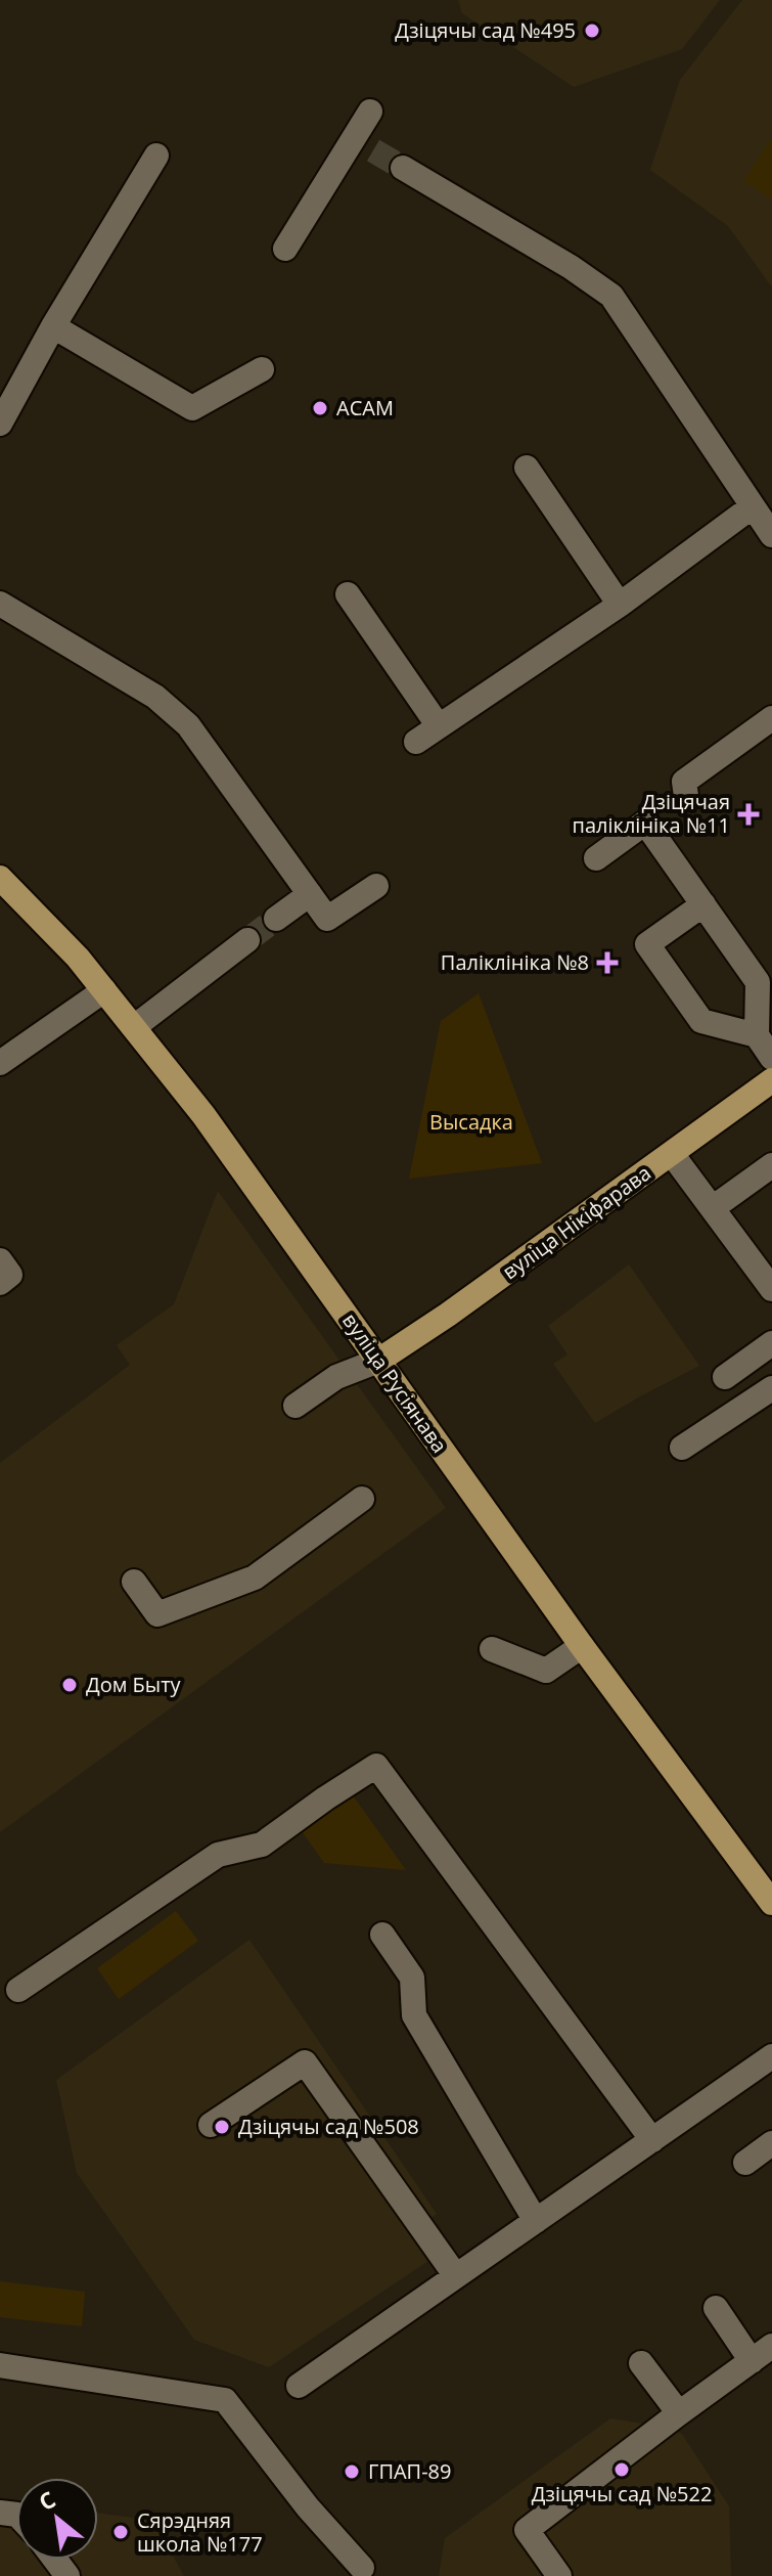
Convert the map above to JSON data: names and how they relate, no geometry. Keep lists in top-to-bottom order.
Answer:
{
  "streets": {
    "main road": ["вуліца Нікіфарава", "вуліца Русіянава"]
  },
  "crossings": [
    ["вуліца Нікіфарава", "вуліца Русіянава"]
  ],
  "parks": ["Высадка"],
  "places": {
    "other": [
      "Дзіцячы сад №495",
      "АСАМ",
      "Дом Быту",
      "Дзіцячы сад №508",
      "Дзіцячы сад №522",
      "ГПАП-89",
      "Сярэдняя школа №177"
    ],
    "health": ["Дзіцячая паліклініка №11", "Паліклініка №8"]
  },
  "north": "top left"
}
